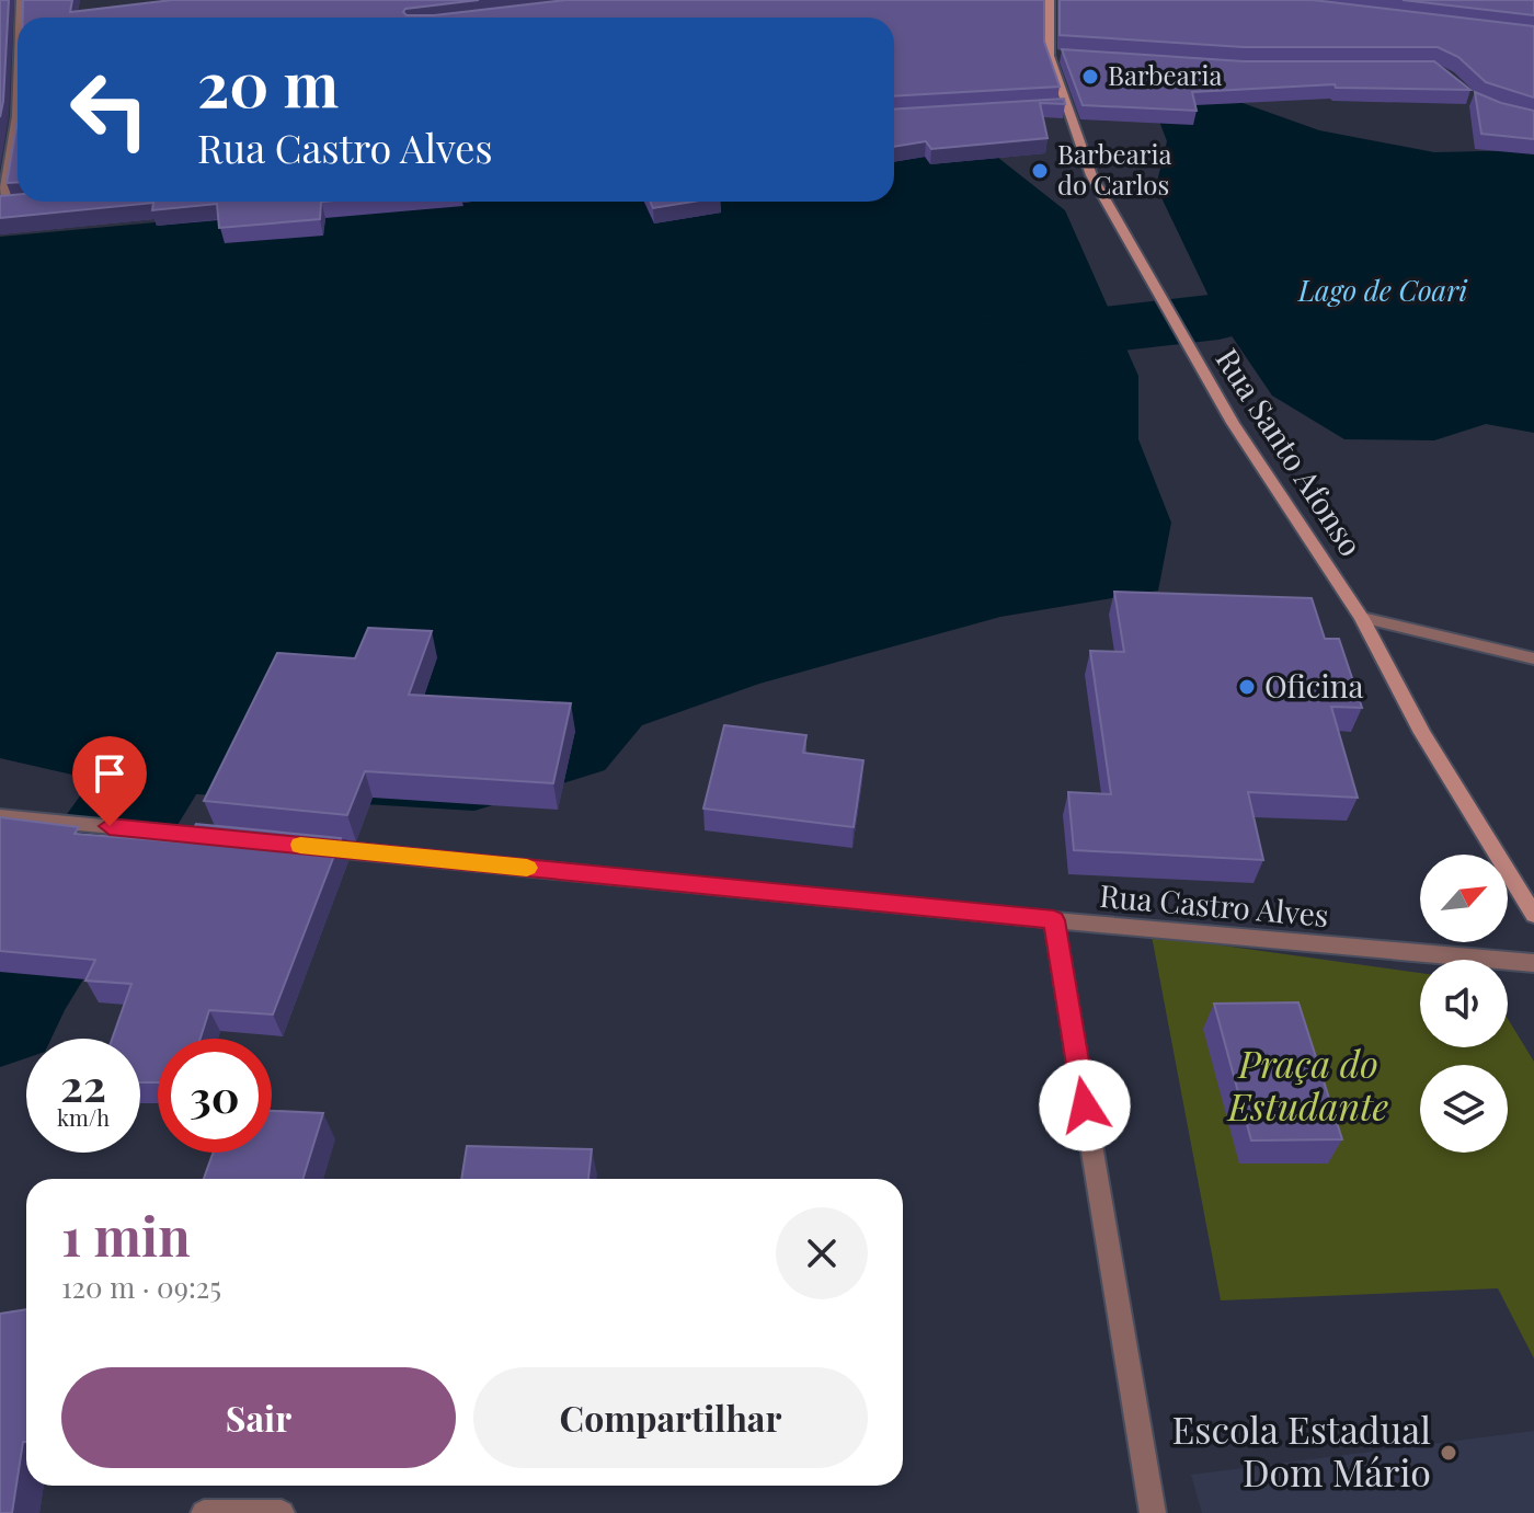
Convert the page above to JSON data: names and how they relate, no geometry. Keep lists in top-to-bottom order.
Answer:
{
  "streets": {
    "main road": ["Rua Santo Afonso"],
    "street": ["Rua Castro Alves"]
  },
  "water": ["Lago de Coari"],
  "parks": ["Praça do Estudante"],
  "places": [
    "Barbearia",
    "Barbearia do Carlos",
    "Oficina",
    "Escola Estadual Dom Mário"
  ],
  "north": "top right",
  "page": {
    "turn": ["20 m", "Rua Castro Alves"],
    "speed": "22 km/h",
    "limit": "30",
    "heading": ["1 min", "120 m · 09:25"],
    "buttons": ["Sair", "Compartilhar"]
  }
}
